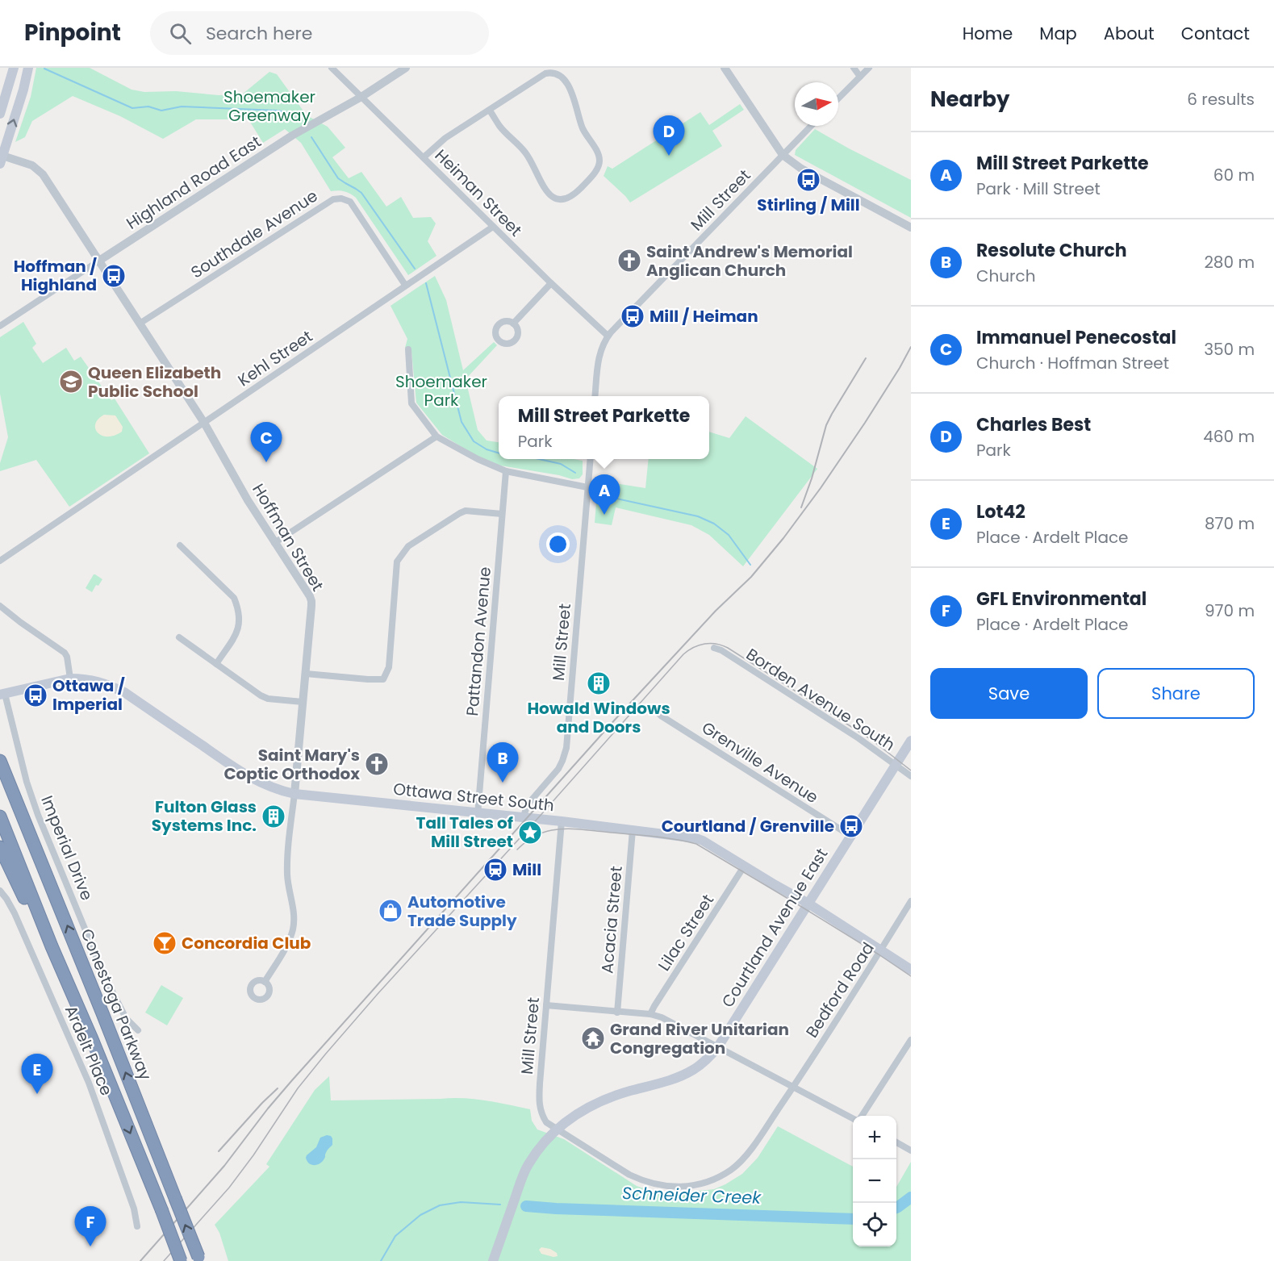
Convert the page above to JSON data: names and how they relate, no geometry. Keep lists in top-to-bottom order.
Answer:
{
  "streets": {
    "highway": ["Conestoga Parkway"],
    "main road": ["Ottawa Street South", "Courtland Avenue East"],
    "street": [
      "Highland Road East",
      "Heiman Street",
      "Mill Street",
      "Southdale Avenue",
      "Kehl Street",
      "Hoffman Street",
      "Pattandon Avenue",
      "Borden Avenue South",
      "Grenville Avenue",
      "Imperial Drive",
      "Acacia Street",
      "Lilac Street",
      "Bedford Road",
      "Ardelt Place"
    ]
  },
  "crossings": [
    ["Highland Road East", "Heiman Street"],
    ["Highland Road East", "Hoffman Street"],
    ["Heiman Street", "Mill Street"],
    ["Heiman Street", "Kehl Street"],
    ["Mill Street", "Ottawa Street South"],
    ["Mill Street", "Courtland Avenue East"],
    ["Mill Street", "Bedford Road"],
    ["Southdale Avenue", "Kehl Street"],
    ["Southdale Avenue", "Hoffman Street"],
    ["Kehl Street", "Hoffman Street"],
    ["Hoffman Street", "Ottawa Street South"],
    ["Pattandon Avenue", "Ottawa Street South"],
    ["Borden Avenue South", "Courtland Avenue East"],
    ["Grenville Avenue", "Courtland Avenue East"],
    ["Ottawa Street South", "Imperial Drive"],
    ["Ottawa Street South", "Acacia Street"],
    ["Ottawa Street South", "Courtland Avenue East"],
    ["Ottawa Street South", "Lilac Street"],
    ["Ottawa Street South", "Bedford Road"],
    ["Courtland Avenue East", "Bedford Road"]
  ],
  "water": ["Schneider Creek"],
  "parks": ["Shoemaker Greenway", "Shoemaker Park"],
  "places": {
    "bus stop": [
      "Stirling / Mill",
      "Hoffman / Highland",
      "Mill / Heiman",
      "Ottawa / Imperial",
      "Courtland / Grenville"
    ],
    "church": ["Saint Andrew's Memorial Anglican Church", "Saint Mary's Coptic Orthodox"],
    "school or university": ["Queen Elizabeth Public School"],
    "building": ["Howald Windows and Doors", "Fulton Glass Systems Inc."],
    "place": ["Tall Tales of Mill Street"],
    "station": ["Mill"],
    "shop": ["Automotive Trade Supply"],
    "bar": ["Concordia Club"],
    "temple": ["Grand River Unitarian Congregation"]
  },
  "north": "right",
  "page": {
    "header": "Pinpoint",
    "search": "Search here",
    "nav": [
      "Home",
      "Map",
      "About",
      "Contact"
    ],
    "heading": ["Nearby", "6 results"],
    "pins": [
      "D",
      "C",
      "A",
      "B",
      "E",
      "F"
    ],
    "list": [
      {
        "mark": "A",
        "name": "Mill Street Parkette",
        "note": "Park · Mill Street",
        "value": "60 m"
      },
      {
        "mark": "B",
        "name": "Resolute Church",
        "note": "Church",
        "value": "280 m"
      },
      {
        "mark": "C",
        "name": "Immanuel Penecostal",
        "note": "Church · Hoffman Street",
        "value": "350 m"
      },
      {
        "mark": "D",
        "name": "Charles Best",
        "note": "Park",
        "value": "460 m"
      },
      {
        "mark": "E",
        "name": "Lot42",
        "note": "Place · Ardelt Place",
        "value": "870 m"
      },
      {
        "mark": "F",
        "name": "GFL Environmental",
        "note": "Place · Ardelt Place",
        "value": "970 m"
      }
    ],
    "popup": ["Mill Street Parkette", "Park"],
    "buttons": ["Save", "Share"],
    "map_buttons": ["+", "−"]
  }
}
